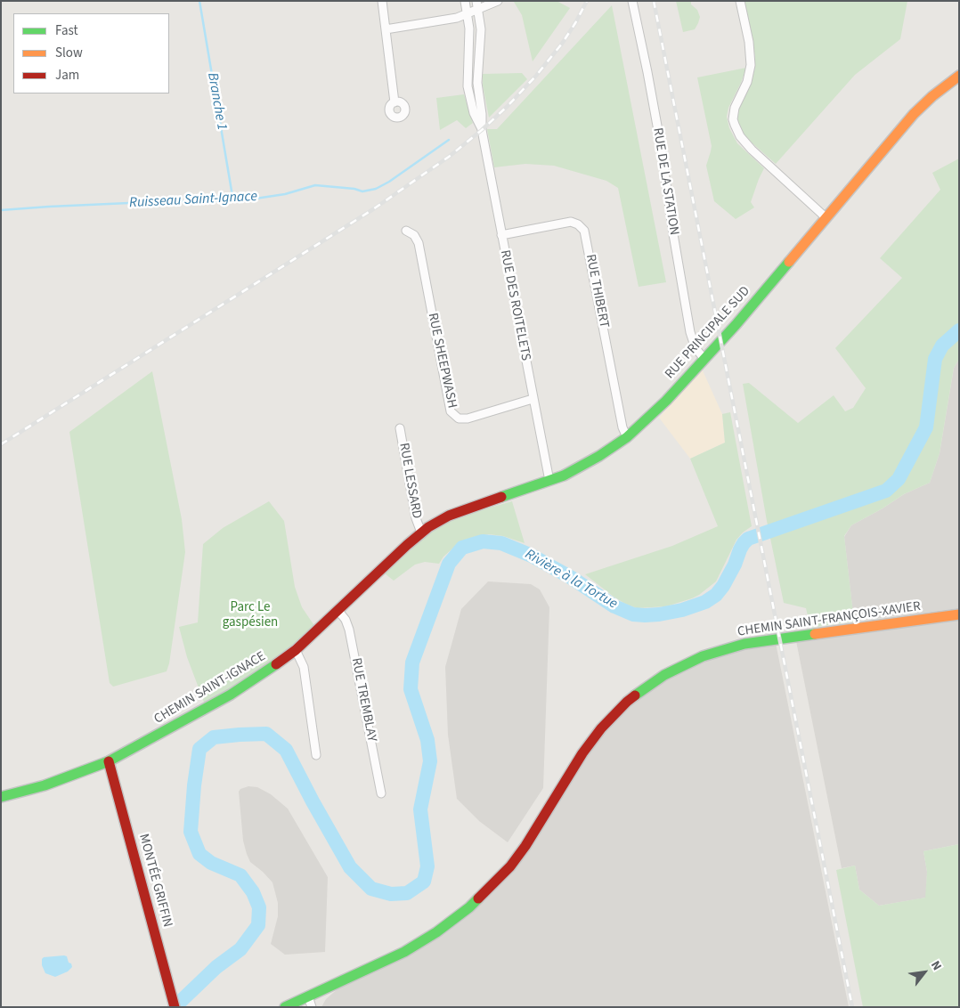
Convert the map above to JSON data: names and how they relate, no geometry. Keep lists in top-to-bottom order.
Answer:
{
  "streets": {
    "street": [
      "RUE DE LA STATION",
      "RUE THIBERT",
      "RUE DES ROITELETS",
      "RUE PRINCIPALE SUD",
      "RUE SHEEPWASH",
      "RUE LESSARD",
      "CHEMIN SAINT-FRANÇOIS-XAVIER",
      "CHEMIN SAINT-IGNACE",
      "RUE TREMBLAY",
      "MONTÉE GRIFFIN"
    ]
  },
  "crossings": [
    ["RUE DE LA STATION", "RUE PRINCIPALE SUD"],
    ["RUE THIBERT", "RUE DES ROITELETS"],
    ["RUE THIBERT", "RUE PRINCIPALE SUD"],
    ["RUE DES ROITELETS", "RUE PRINCIPALE SUD"],
    ["RUE DES ROITELETS", "RUE SHEEPWASH"],
    ["RUE PRINCIPALE SUD", "RUE LESSARD"],
    ["RUE PRINCIPALE SUD", "CHEMIN SAINT-IGNACE"],
    ["RUE LESSARD", "CHEMIN SAINT-IGNACE"],
    ["CHEMIN SAINT-IGNACE", "RUE TREMBLAY"],
    ["CHEMIN SAINT-IGNACE", "MONTÉE GRIFFIN"]
  ],
  "water": ["Branche 1", "Ruisseau Saint-Ignace", "Rivière à la Tortue"],
  "parks": ["Parc Le gaspésien"],
  "legend": ["Fast", "Slow", "Jam"],
  "north": "top right"
}
